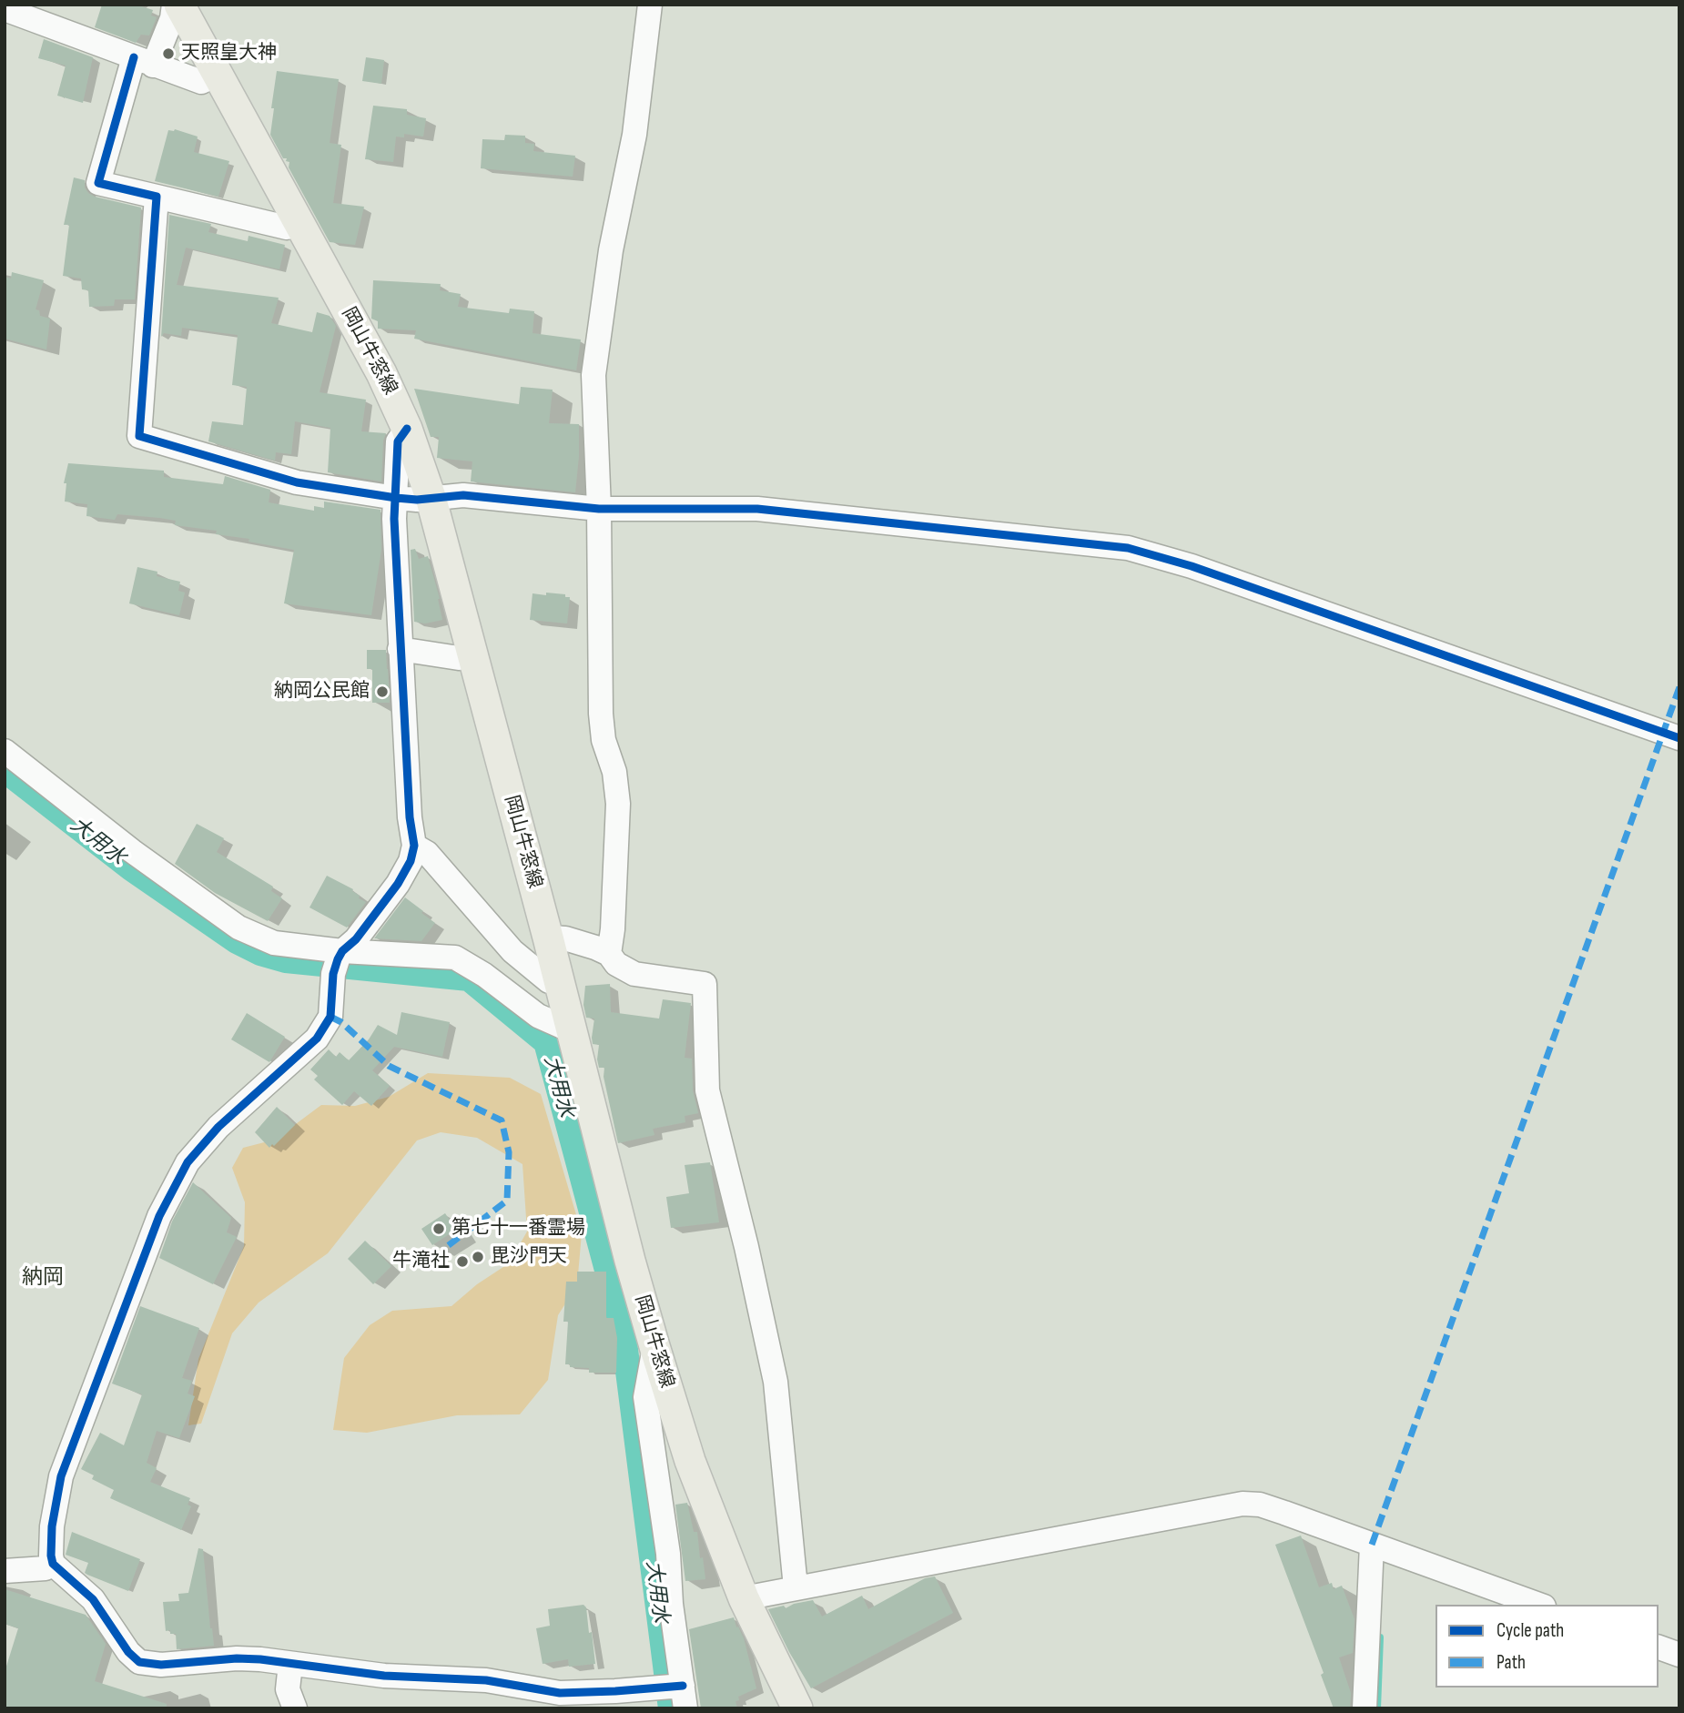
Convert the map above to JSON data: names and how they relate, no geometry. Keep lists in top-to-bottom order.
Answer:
{
  "streets": {
    "main road": ["岡山牛窓線"]
  },
  "districts": ["納岡"],
  "water": ["大用水"],
  "places": [
    "天照皇大神",
    "納岡公民館",
    "第七十一番霊場",
    "毘沙門天",
    "牛滝社"
  ],
  "legend": ["Cycle path", "Path"]
}
